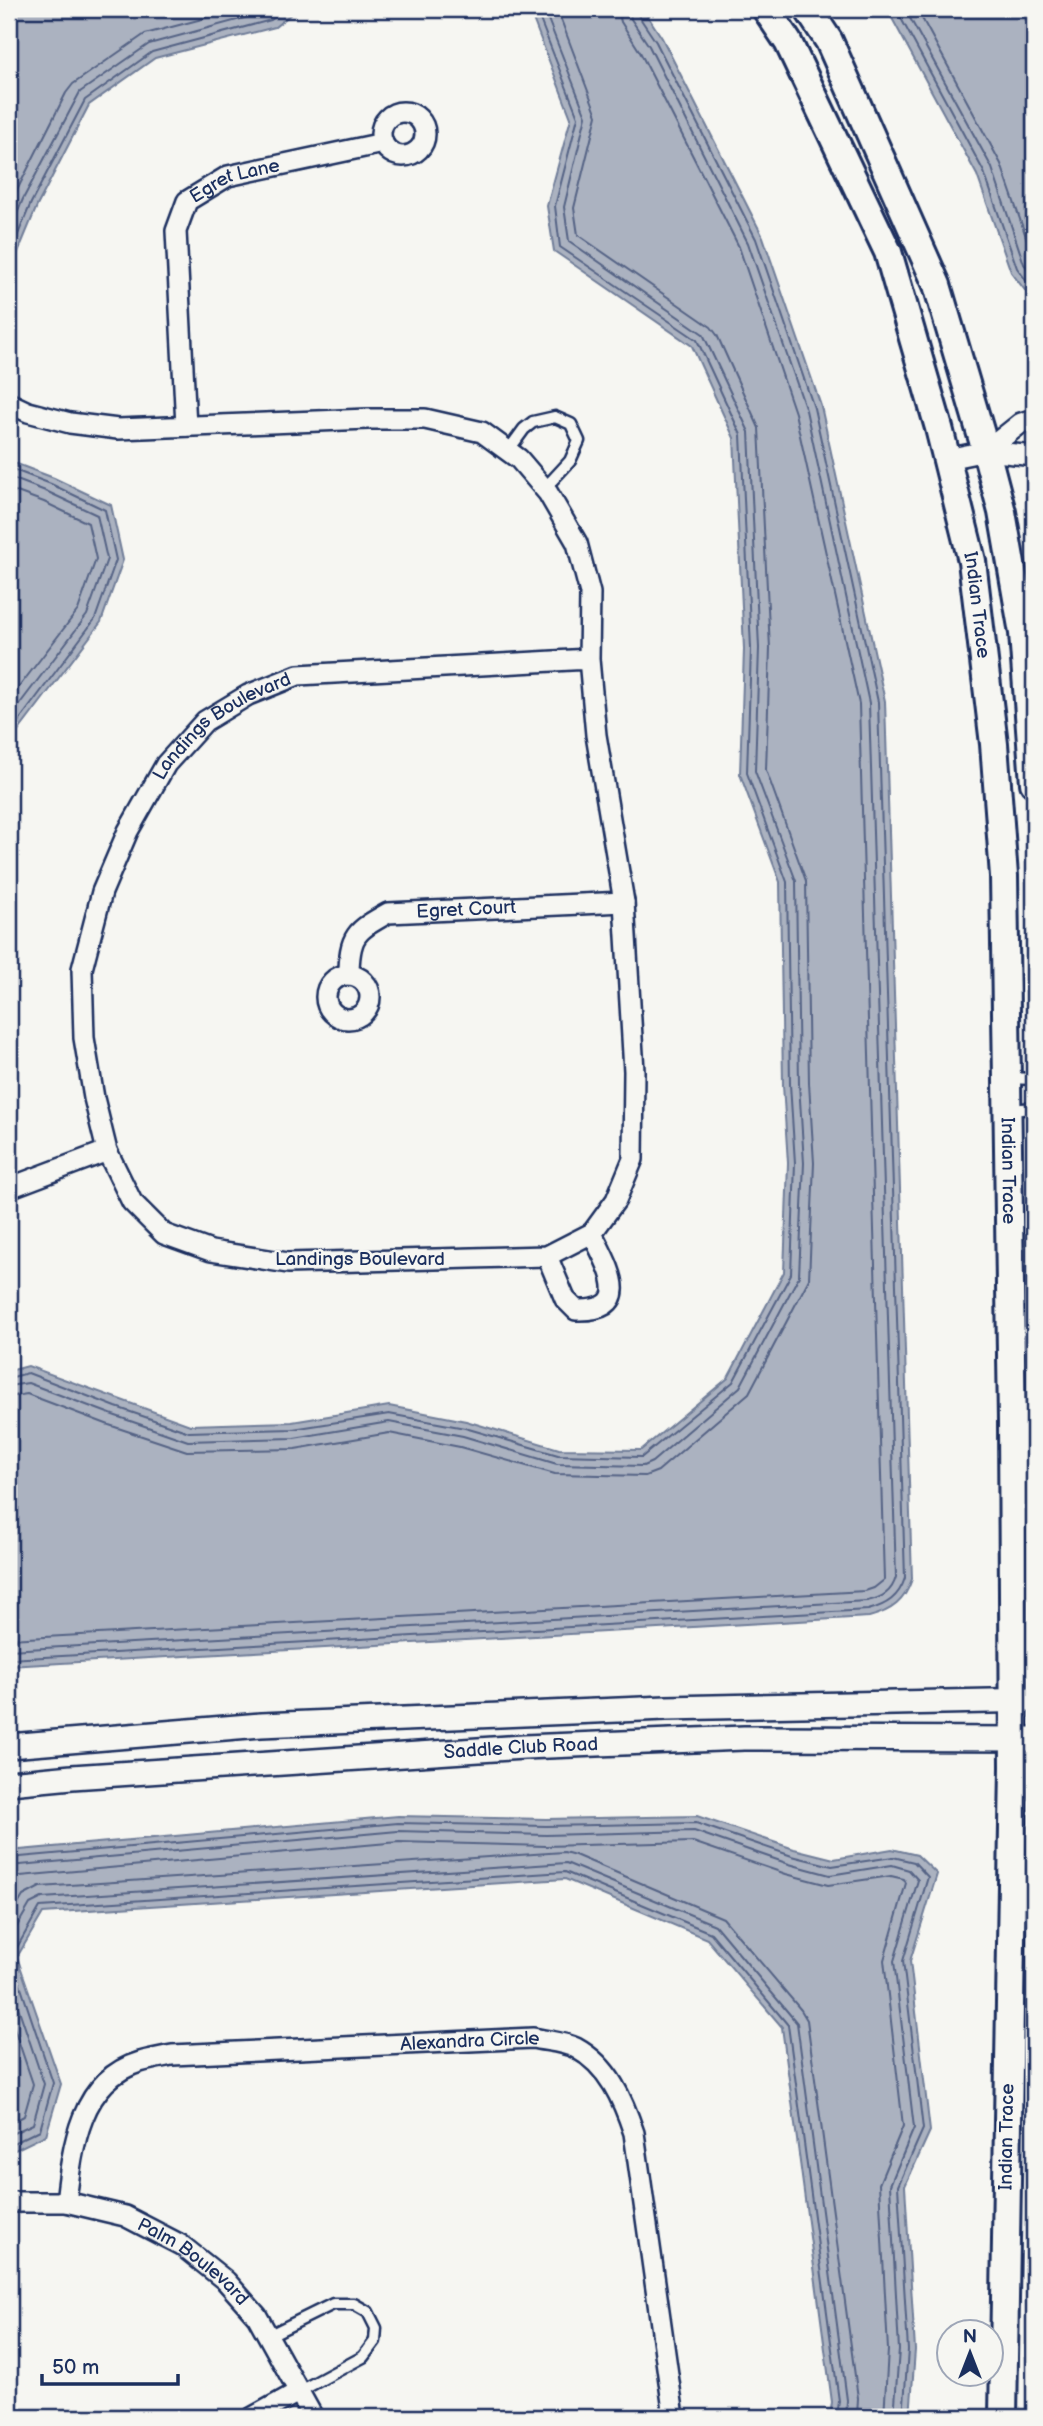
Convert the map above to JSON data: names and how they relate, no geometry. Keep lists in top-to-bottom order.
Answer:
{
  "streets": {
    "main road": ["Indian Trace"],
    "street": [
      "Egret Lane",
      "Landings Boulevard",
      "Egret Court",
      "Saddle Club Road",
      "Alexandra Circle",
      "Palm Boulevard"
    ]
  },
  "crossings": [
    ["Egret Lane", "Landings Boulevard"],
    ["Indian Trace", "Saddle Club Road"],
    ["Landings Boulevard", "Egret Court"],
    ["Alexandra Circle", "Palm Boulevard"]
  ],
  "scale_bar": "50 m",
  "north": "top"
}
